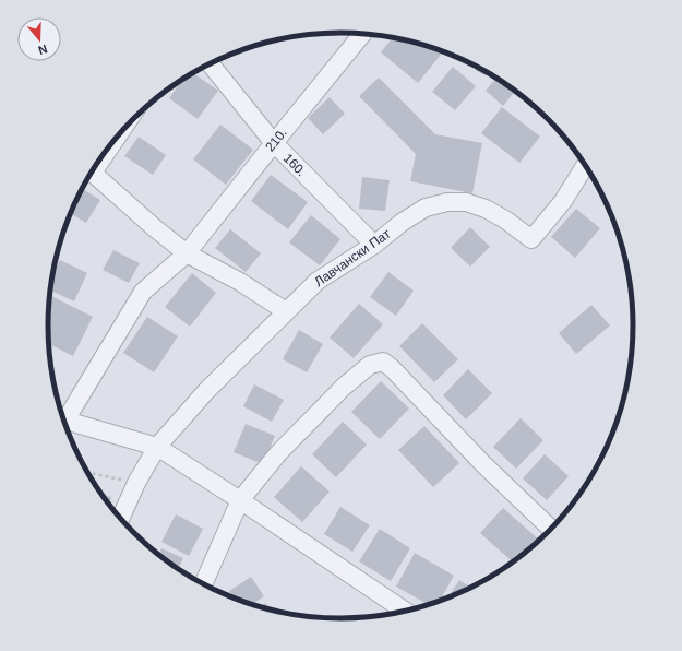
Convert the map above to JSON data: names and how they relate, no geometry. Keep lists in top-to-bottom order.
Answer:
{
  "streets": {
    "street": ["210.", "160.", "Лавчански Пат"]
  },
  "crossings": [
    ["210.", "160."],
    ["160.", "Лавчански Пат"]
  ],
  "north": "bottom"
}
